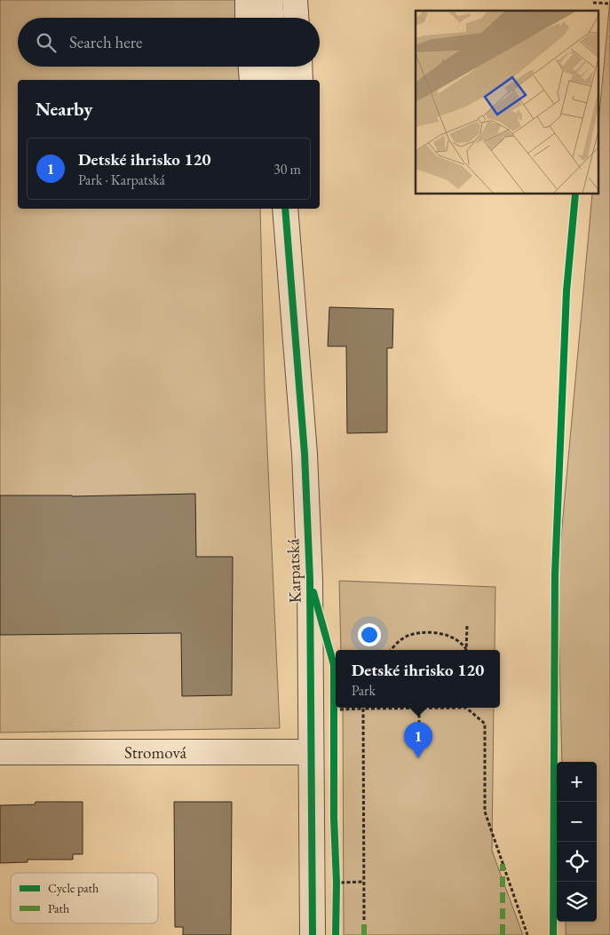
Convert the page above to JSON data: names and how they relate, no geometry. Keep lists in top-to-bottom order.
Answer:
{
  "streets": {
    "street": ["Karpatská", "Stromová"]
  },
  "crossings": [
    ["Karpatská", "Stromová"]
  ],
  "legend": ["Cycle path", "Path"],
  "page": {
    "search": "Search here",
    "heading": "Nearby",
    "list": [
      {
        "mark": "1",
        "name": "Detské ihrisko 120",
        "note": "Park · Karpatská",
        "value": "30 m"
      }
    ],
    "popup": ["Detské ihrisko 120", "Park"],
    "pins": "1",
    "map_buttons": ["+", "−"]
  }
}
